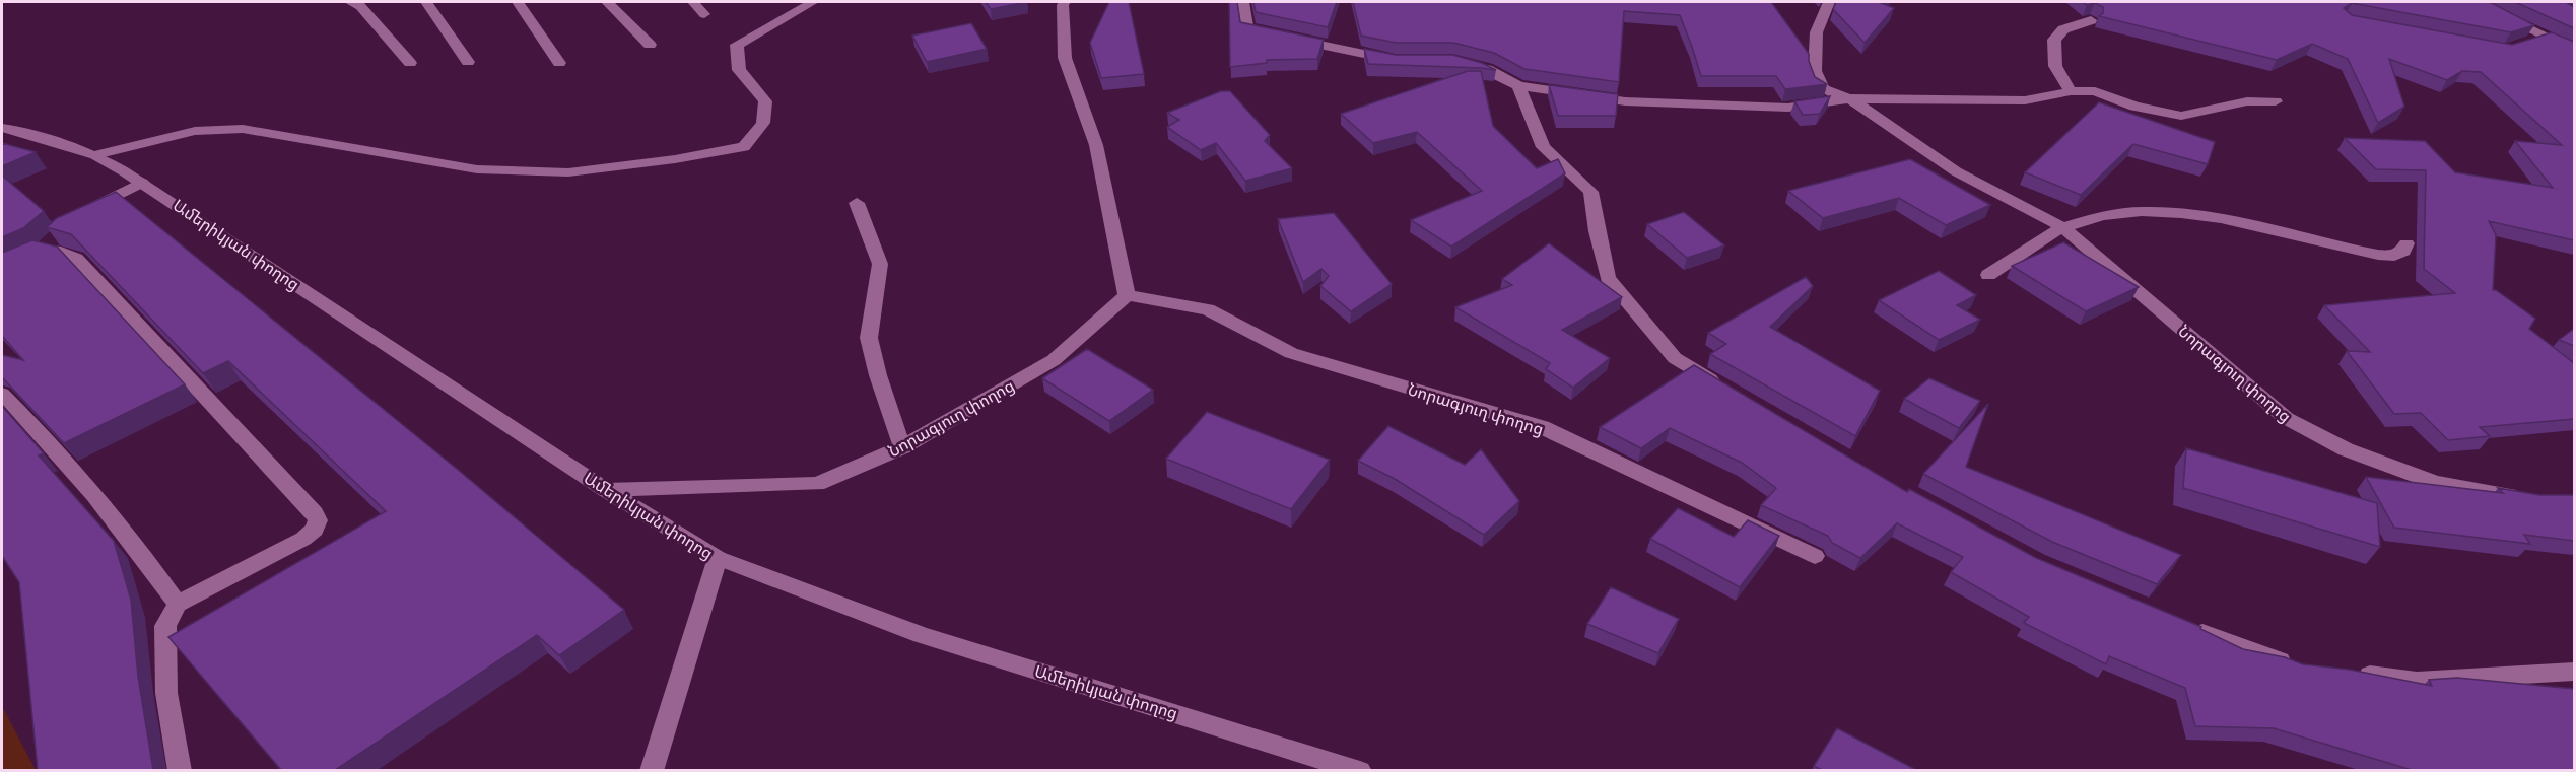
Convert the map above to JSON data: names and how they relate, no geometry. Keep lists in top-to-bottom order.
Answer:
{
  "streets": {
    "street": ["Ամերիկյան փողոց", "Նորագյուղ փողոց"]
  },
  "crossings": [
    ["Ամերիկյան փողոց", "Նորագյուղ փողոց"]
  ]
}
